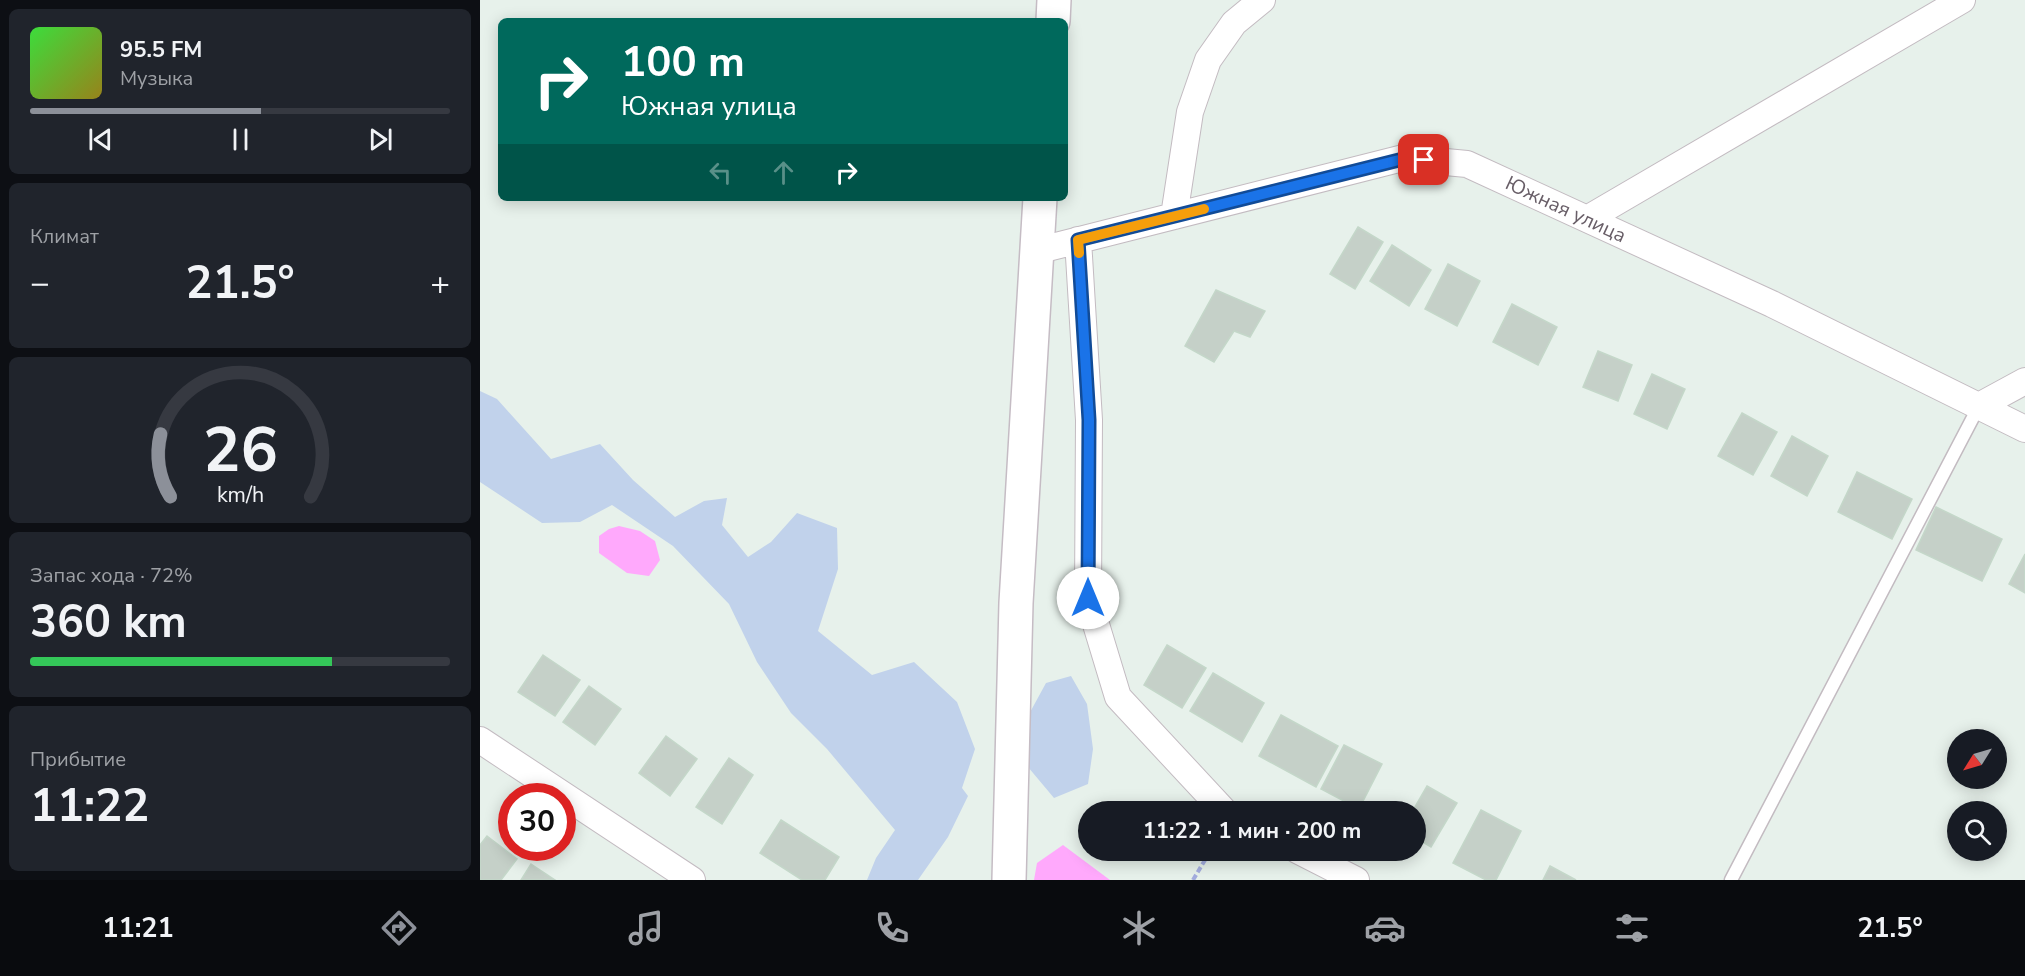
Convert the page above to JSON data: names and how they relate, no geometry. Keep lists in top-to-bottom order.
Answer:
{
  "streets": {
    "street": ["Южная улица"]
  },
  "north": "bottom left",
  "page": {
    "turn": ["100 m", "Южная улица"],
    "song": ["95.5 FM", "Музыка"],
    "tile": [
      "Климат",
      ["Запас хода · 72%", "360 km"],
      ["Прибытие", "11:22"]
    ],
    "heat": ["−", "21.5°", "+"],
    "limit": "30",
    "trip": "11:22 · 1 мин · 200 m",
    "tabs": ["11:21", "21.5°"],
    "gauge": ["26", "km/h"]
  }
}
